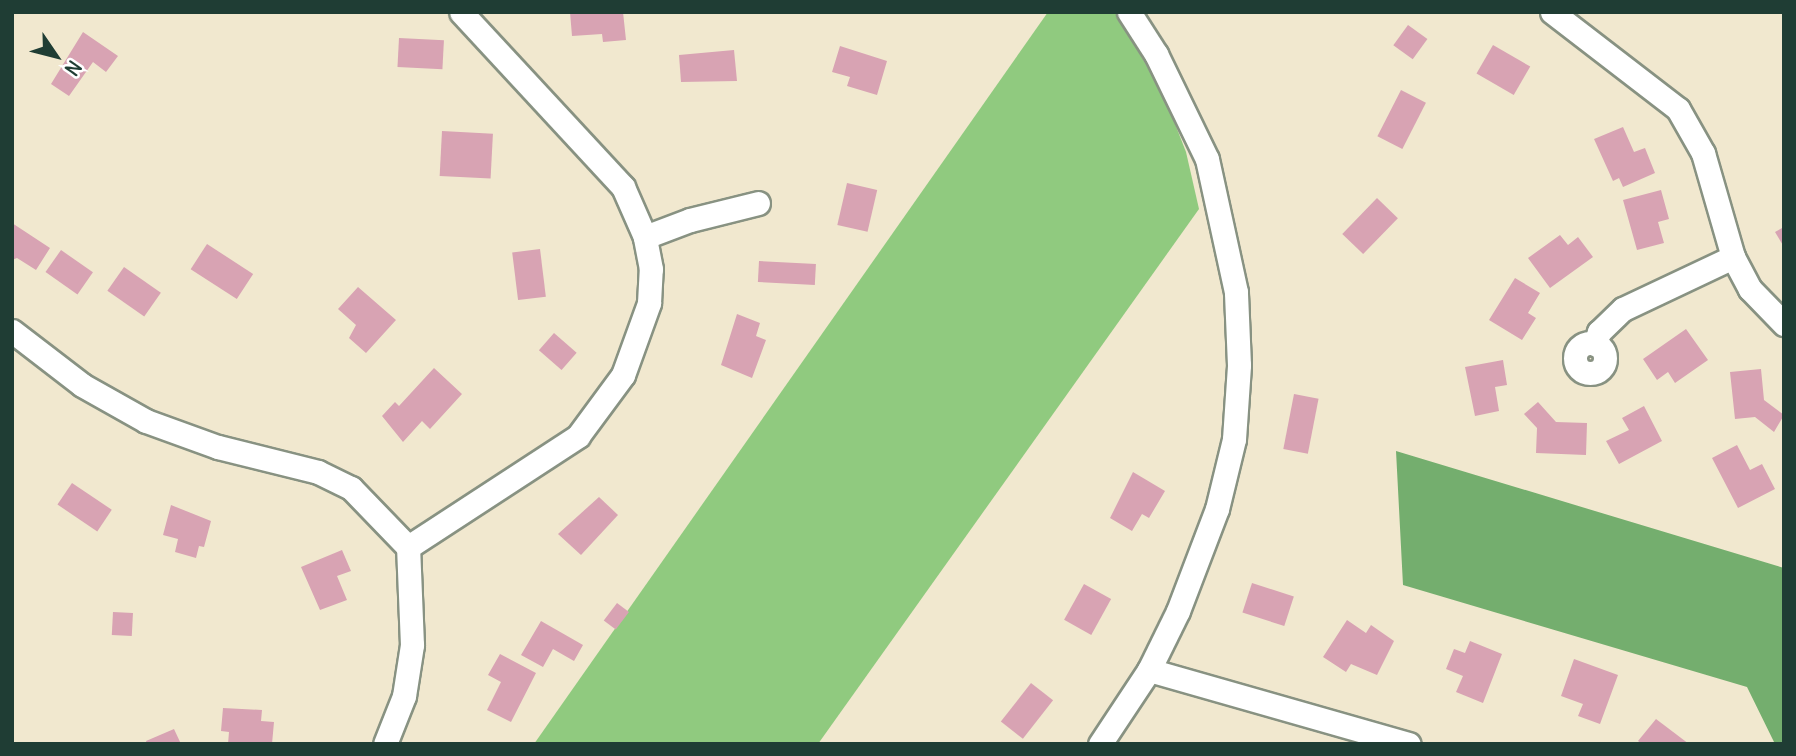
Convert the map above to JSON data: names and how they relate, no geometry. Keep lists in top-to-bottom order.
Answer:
{
  "north": "bottom right"
}
